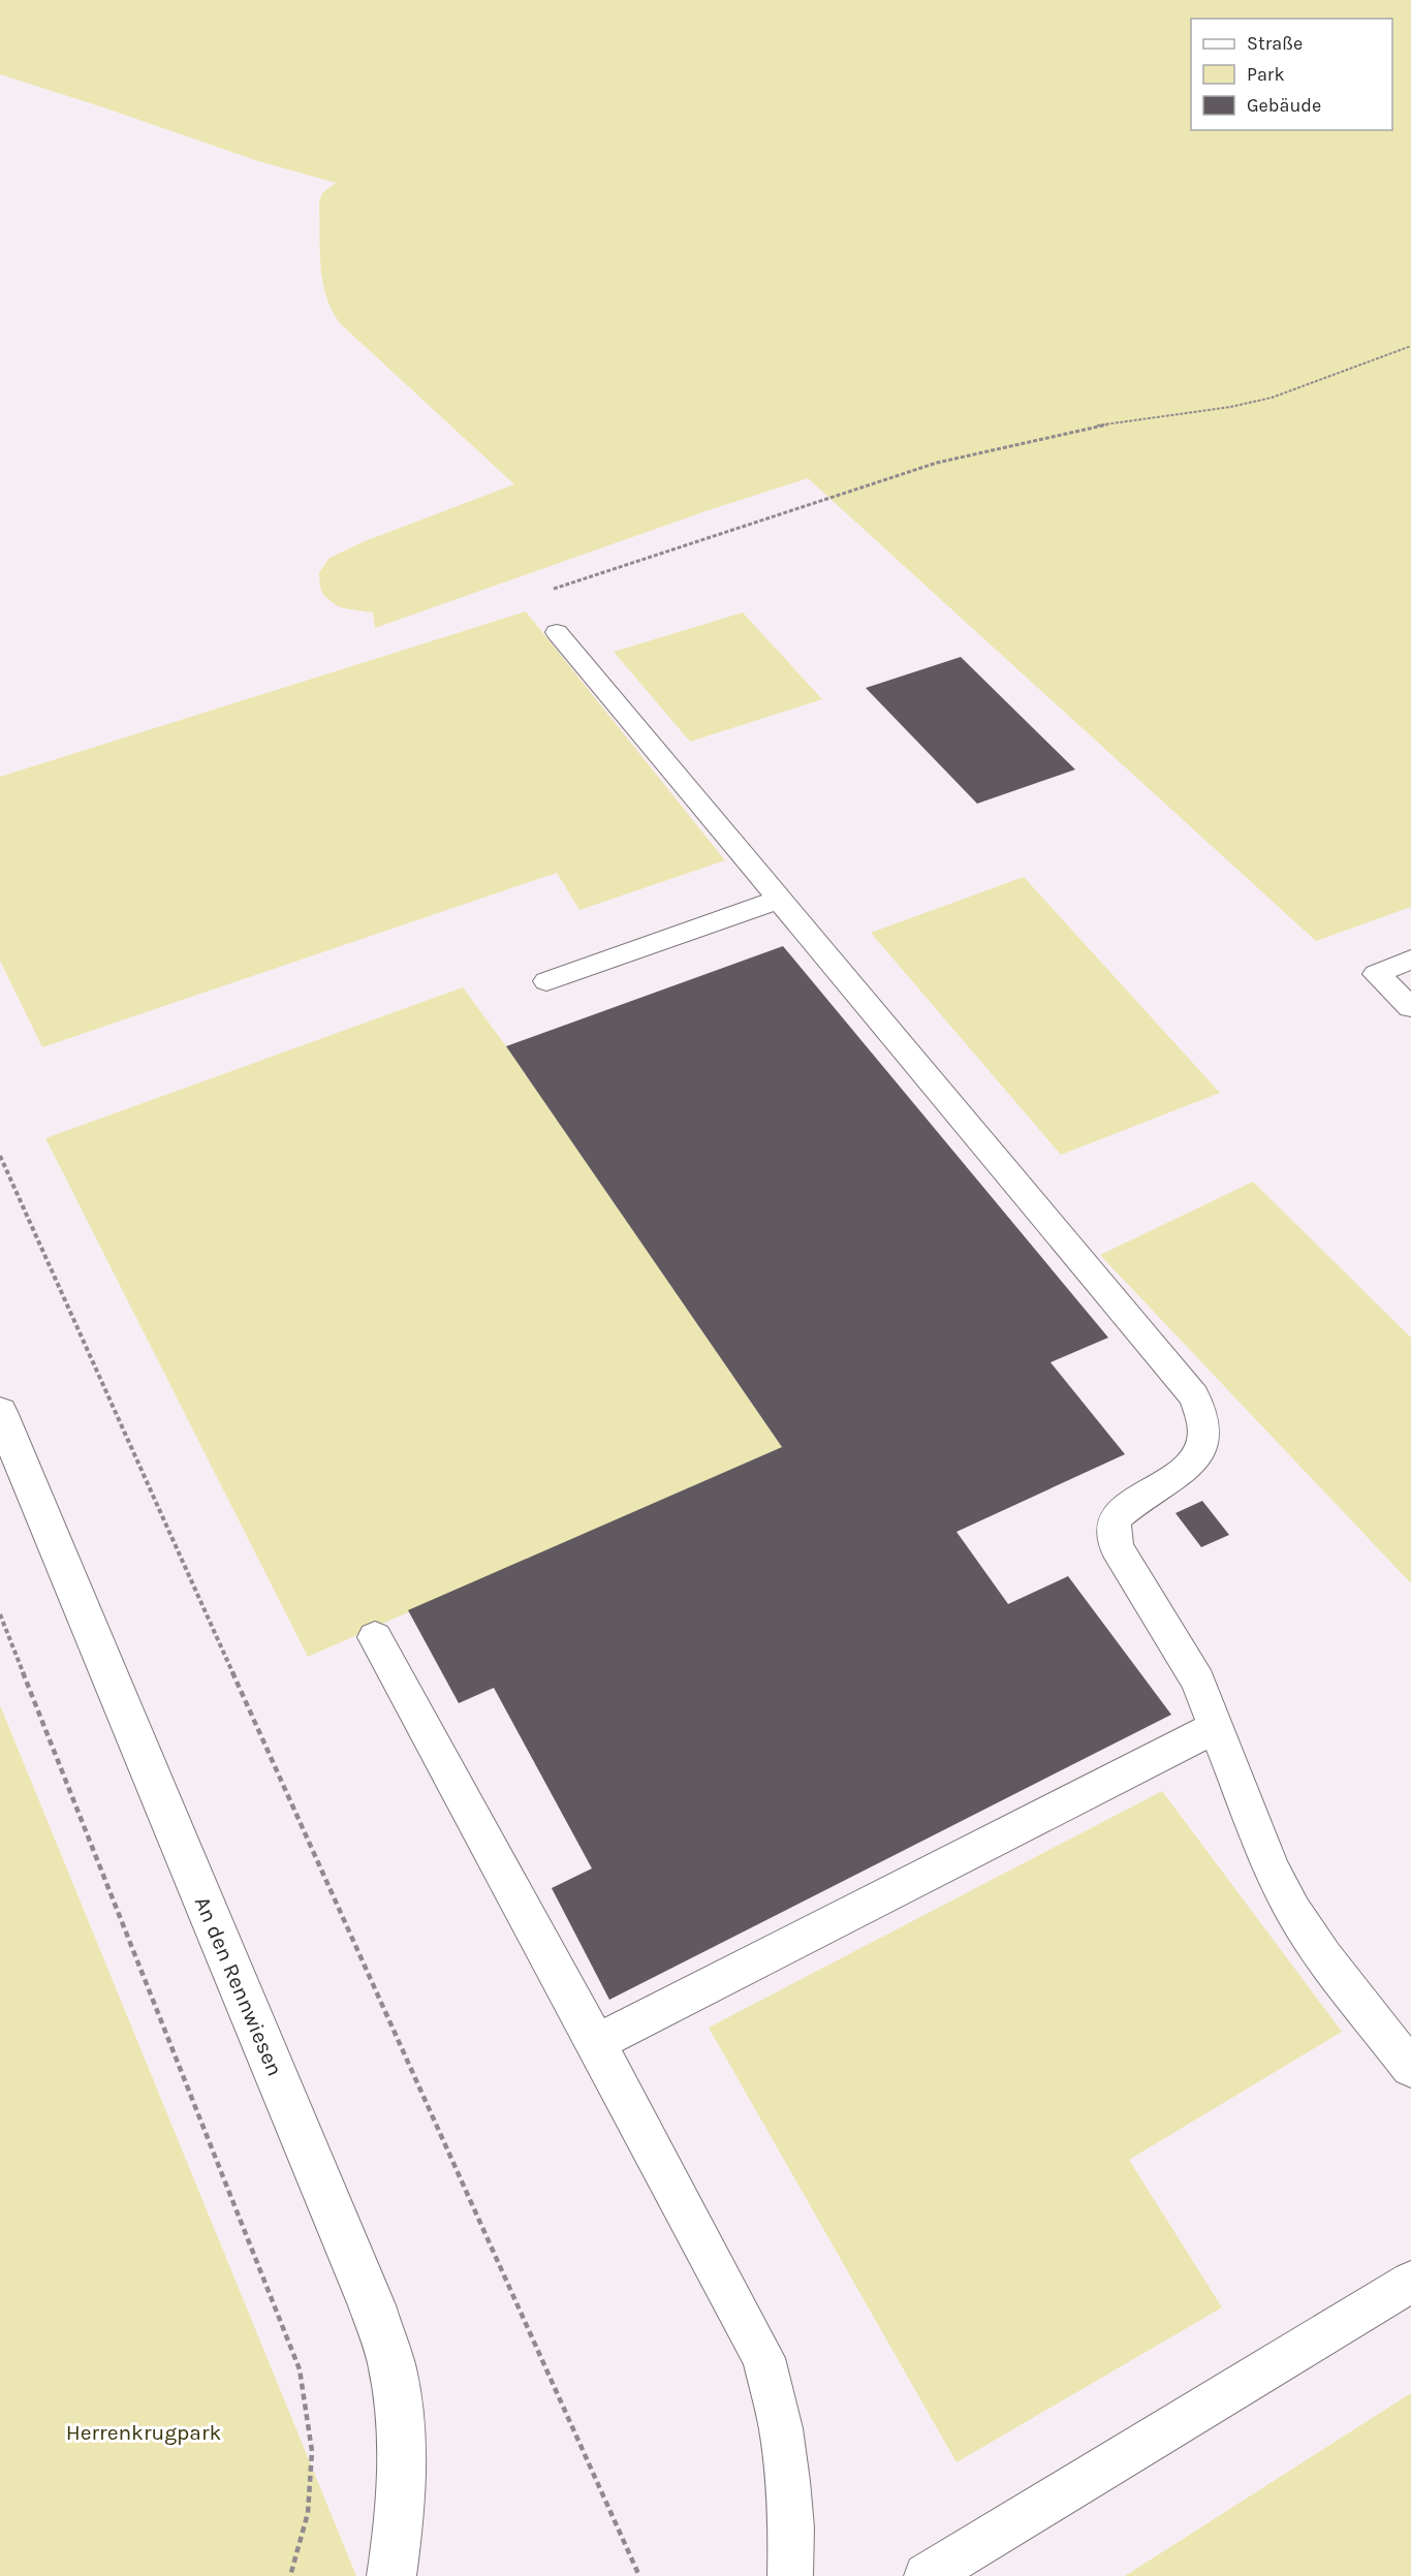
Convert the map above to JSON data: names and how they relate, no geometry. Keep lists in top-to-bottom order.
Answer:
{
  "streets": {
    "street": ["An den Rennwiesen"]
  },
  "parks": ["Herrenkrugpark"],
  "legend": ["Straße", "Park", "Gebäude"]
}
